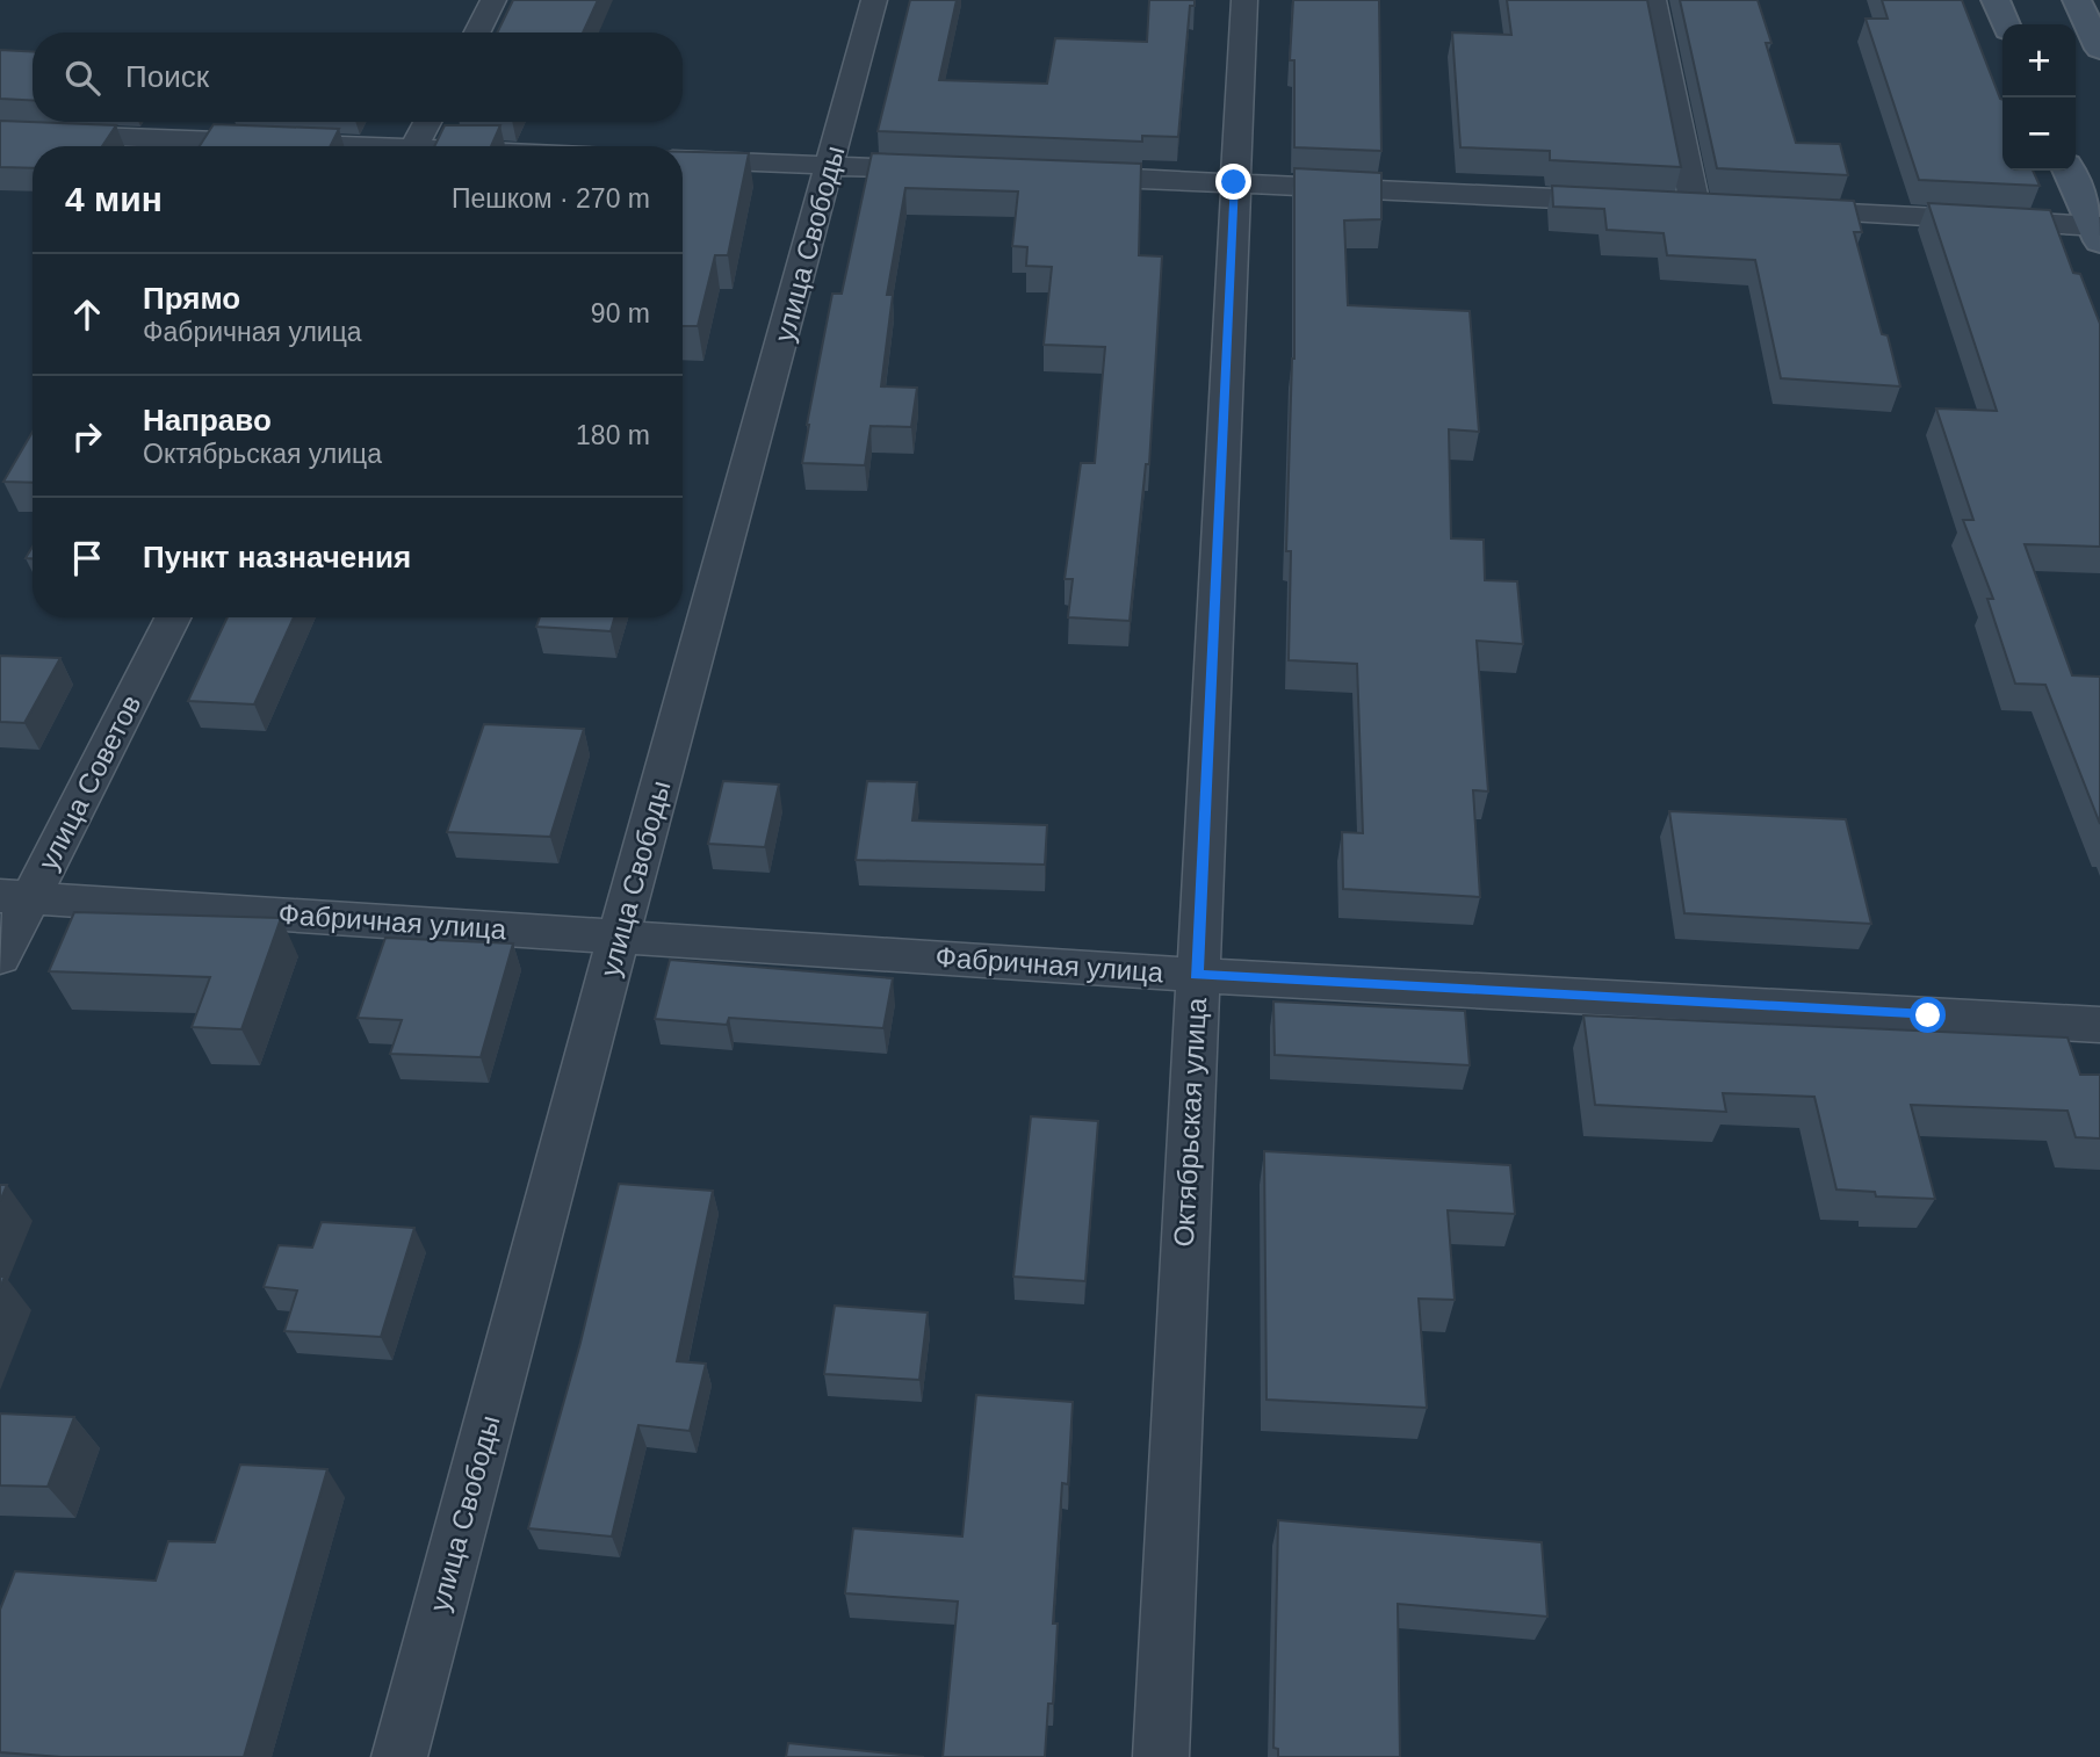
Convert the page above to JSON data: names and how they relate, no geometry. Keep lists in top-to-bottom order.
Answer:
{
  "streets": {
    "street": [
      "улица Свободы",
      "улица Советов",
      "Фабричная улица",
      "Октябрьская улица"
    ]
  },
  "crossings": [
    ["улица Свободы", "Фабричная улица"],
    ["улица Советов", "Фабричная улица"],
    ["Фабричная улица", "Октябрьская улица"]
  ],
  "page": {
    "map_buttons": ["+", "−"],
    "search": "Поиск",
    "heading": ["4 мин", "Пешком · 270 m"],
    "list": [
      ["Прямо", "Фабричная улица", "90 m"],
      ["Направо", "Октябрьская улица", "180 m"],
      "Пункт назначения"
    ]
  }
}
